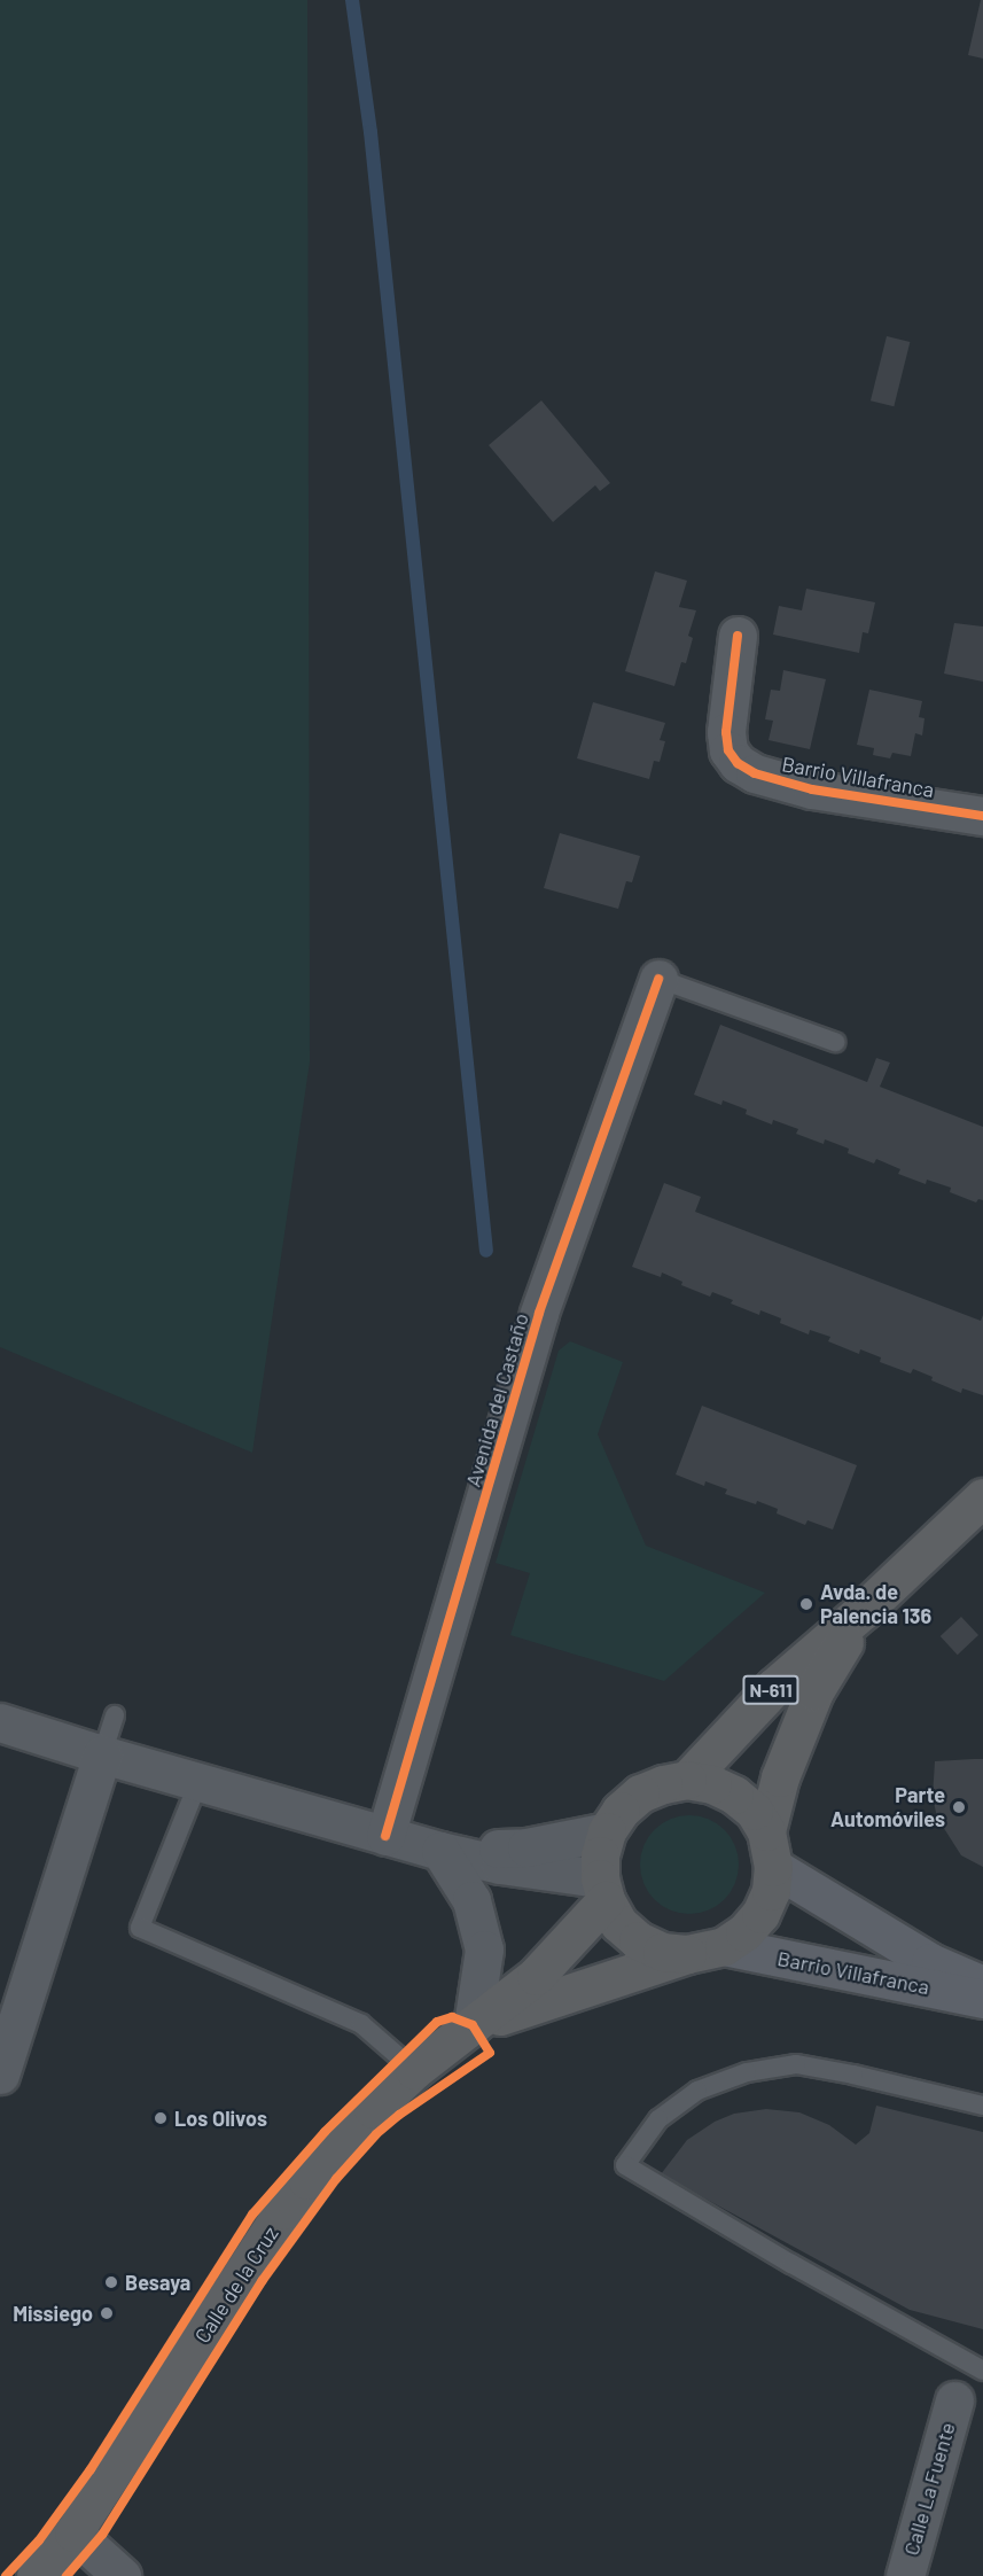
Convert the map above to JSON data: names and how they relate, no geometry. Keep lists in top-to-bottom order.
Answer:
{
  "streets": {
    "highway": ["N-611", "Calle de la Cruz"],
    "street": ["Barrio Villafranca", "Avenida del Castaño", "Calle La Fuente"]
  },
  "crossings": [
    ["Barrio Villafranca", "N-611"],
    ["N-611", "Calle de la Cruz"]
  ],
  "places": [
    "Avda. de Palencia 136",
    "Parte Automóviles",
    "Los Olivos",
    "Besaya",
    "Missiego"
  ]
}
